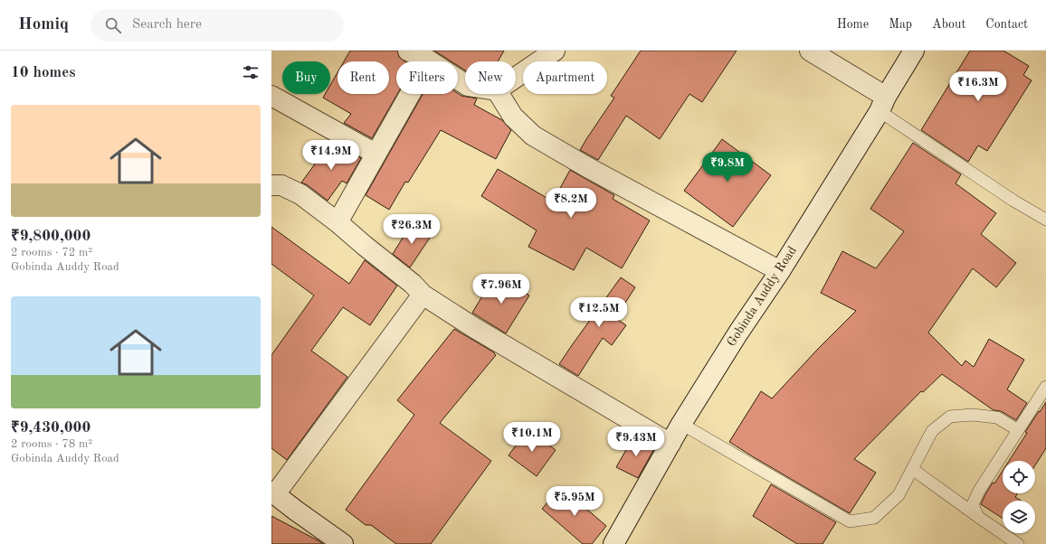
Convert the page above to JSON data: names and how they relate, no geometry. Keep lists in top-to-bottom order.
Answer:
{
  "streets": {
    "street": ["Gobinda Auddy Road"]
  },
  "page": {
    "header": "Homiq",
    "search": "Search here",
    "nav": [
      "Home",
      "Map",
      "About",
      "Contact"
    ],
    "heading": "10 homes",
    "chip": [
      "Buy",
      "Rent",
      "Filters",
      "New",
      "Apartment"
    ],
    "price": [
      "₹16.3M",
      "₹14.9M",
      "₹9.8M",
      "₹8.2M",
      "₹26.3M",
      "₹7.96M",
      "₹12.5M",
      "₹10.1M",
      "₹9.43M",
      "₹5.95M"
    ],
    "list": [
      {
        "name": "₹9,800,000",
        "note": "2 rooms · 72 m² · Gobinda Auddy Road"
      },
      {
        "name": "₹9,430,000",
        "note": "2 rooms · 78 m² · Gobinda Auddy Road"
      }
    ]
  }
}
